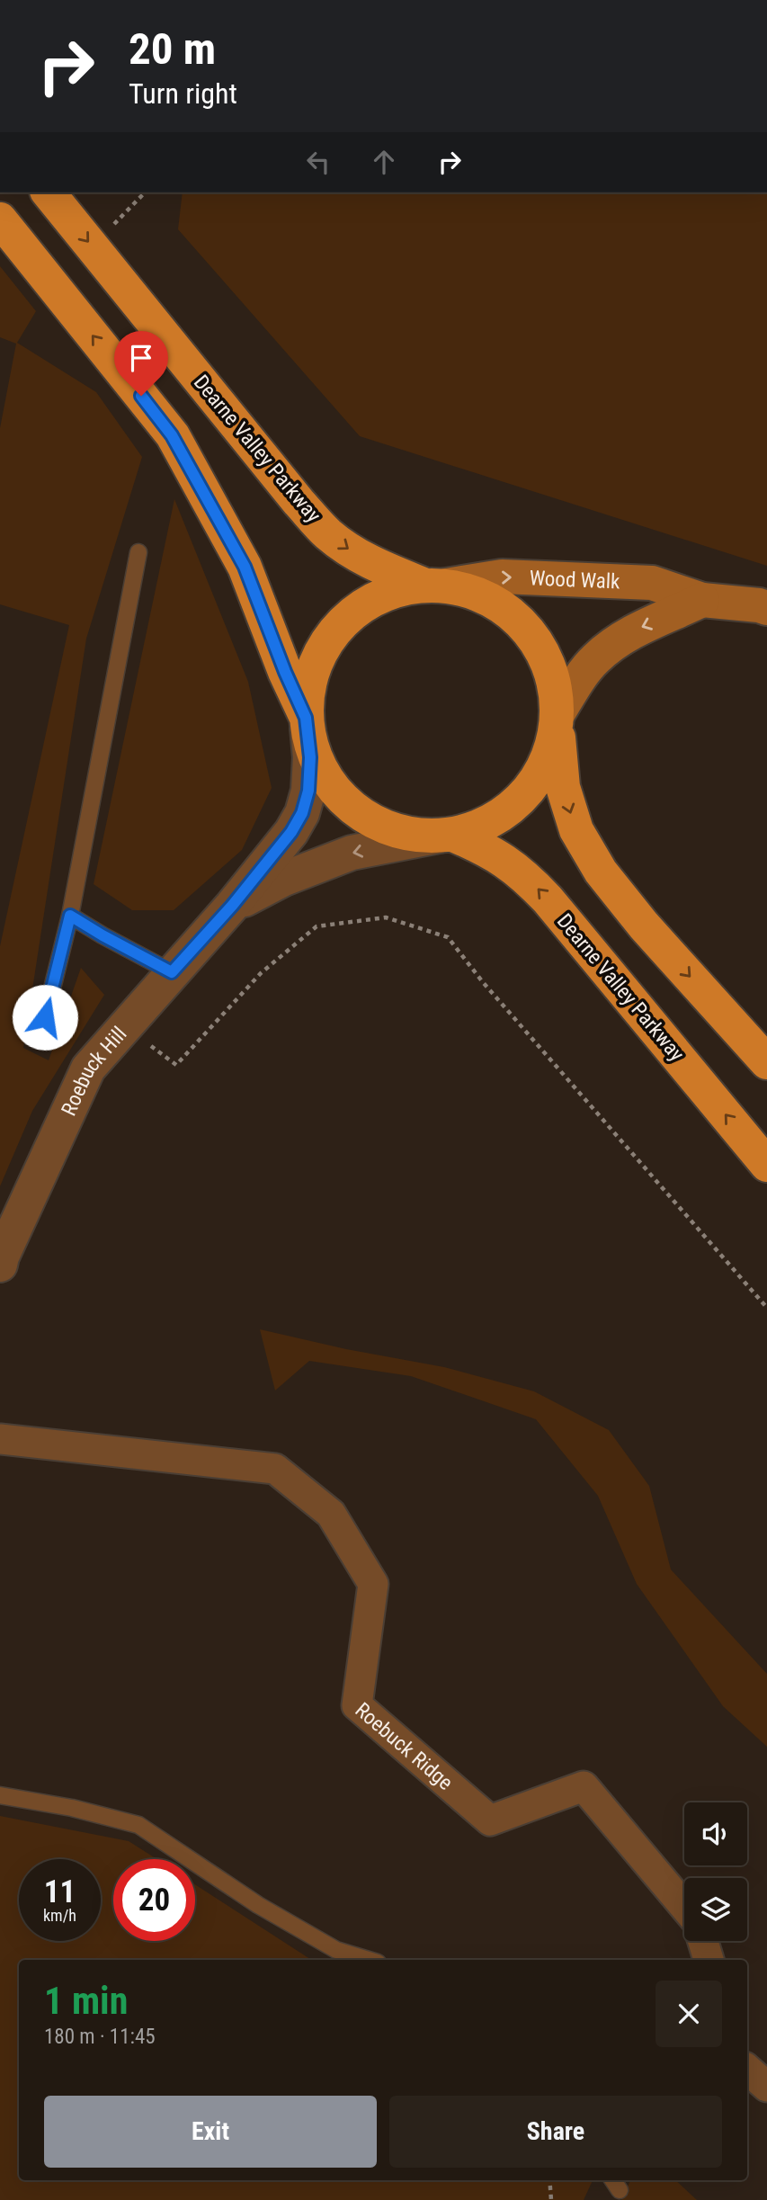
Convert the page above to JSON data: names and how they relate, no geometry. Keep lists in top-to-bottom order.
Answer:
{
  "streets": {
    "highway": ["Dearne Valley Parkway"],
    "main road": ["Wood Walk"],
    "street": ["Roebuck Hill", "Roebuck Ridge"]
  },
  "crossings": [
    ["Dearne Valley Parkway", "Wood Walk"],
    ["Dearne Valley Parkway", "Roebuck Hill"]
  ],
  "page": {
    "turn": ["20 m", "Turn right"],
    "speed": "11 km/h",
    "limit": "20",
    "heading": ["1 min", "180 m · 11:45"],
    "buttons": ["Exit", "Share"]
  }
}
